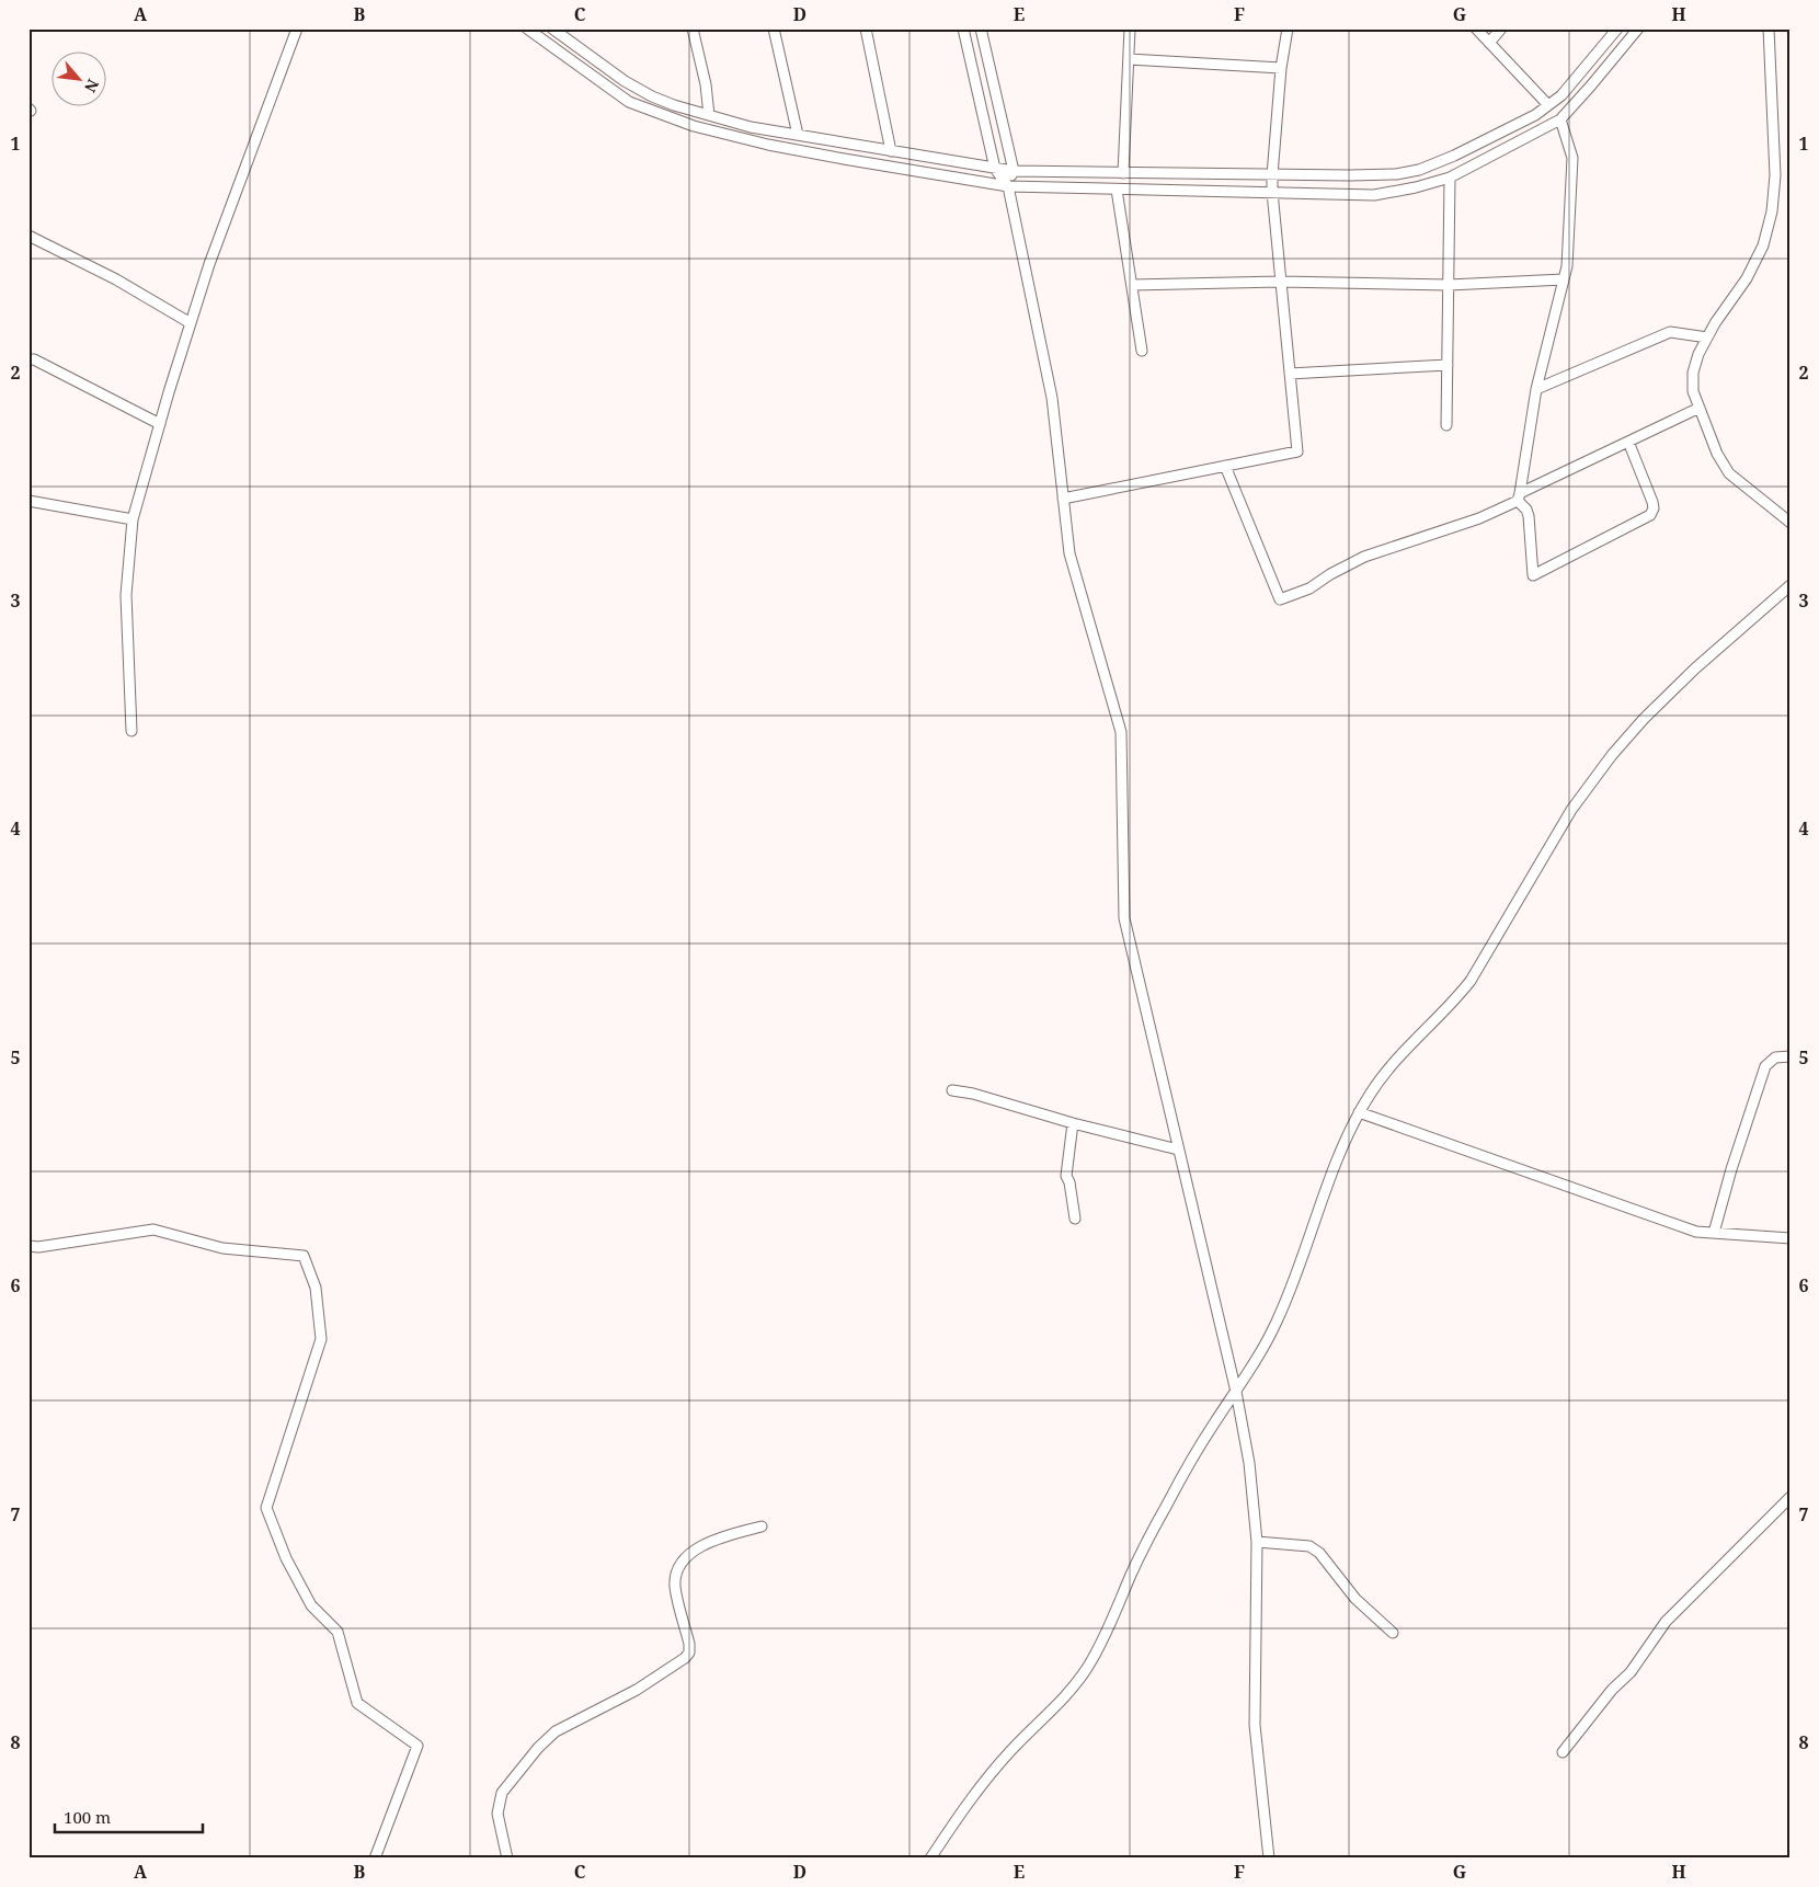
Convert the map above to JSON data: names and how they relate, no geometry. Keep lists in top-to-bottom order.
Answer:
{
  "scale_bar": "100 m",
  "north": "bottom right",
  "grid": {
    "columns": [
      "A",
      "B",
      "C",
      "D",
      "E",
      "F",
      "G",
      "H"
    ],
    "rows": [
      "1",
      "2",
      "3",
      "4",
      "5",
      "6",
      "7",
      "8"
    ]
  }
}
